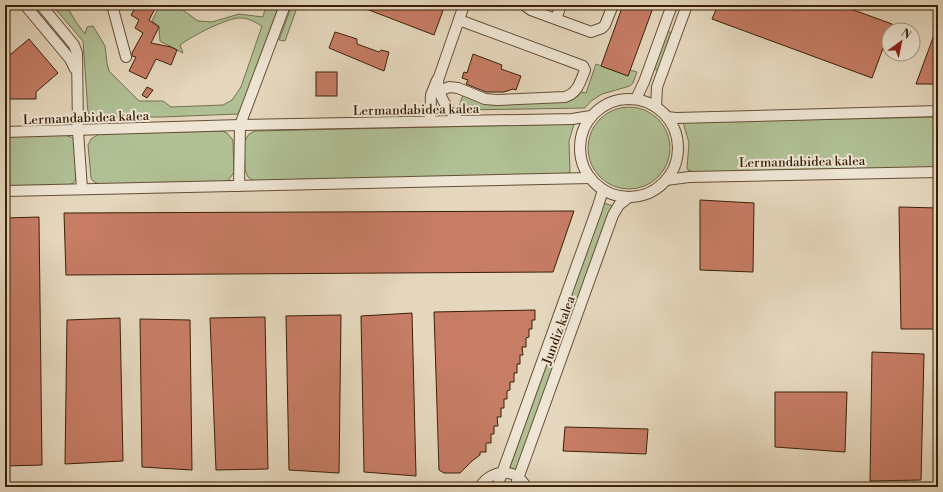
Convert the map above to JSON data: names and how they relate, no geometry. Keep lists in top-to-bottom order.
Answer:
{
  "streets": {
    "street": ["Lermandabidea kalea", "Jundiz kalea"]
  },
  "crossings": [
    ["Lermandabidea kalea", "Jundiz kalea"]
  ],
  "north": "top right"
}
